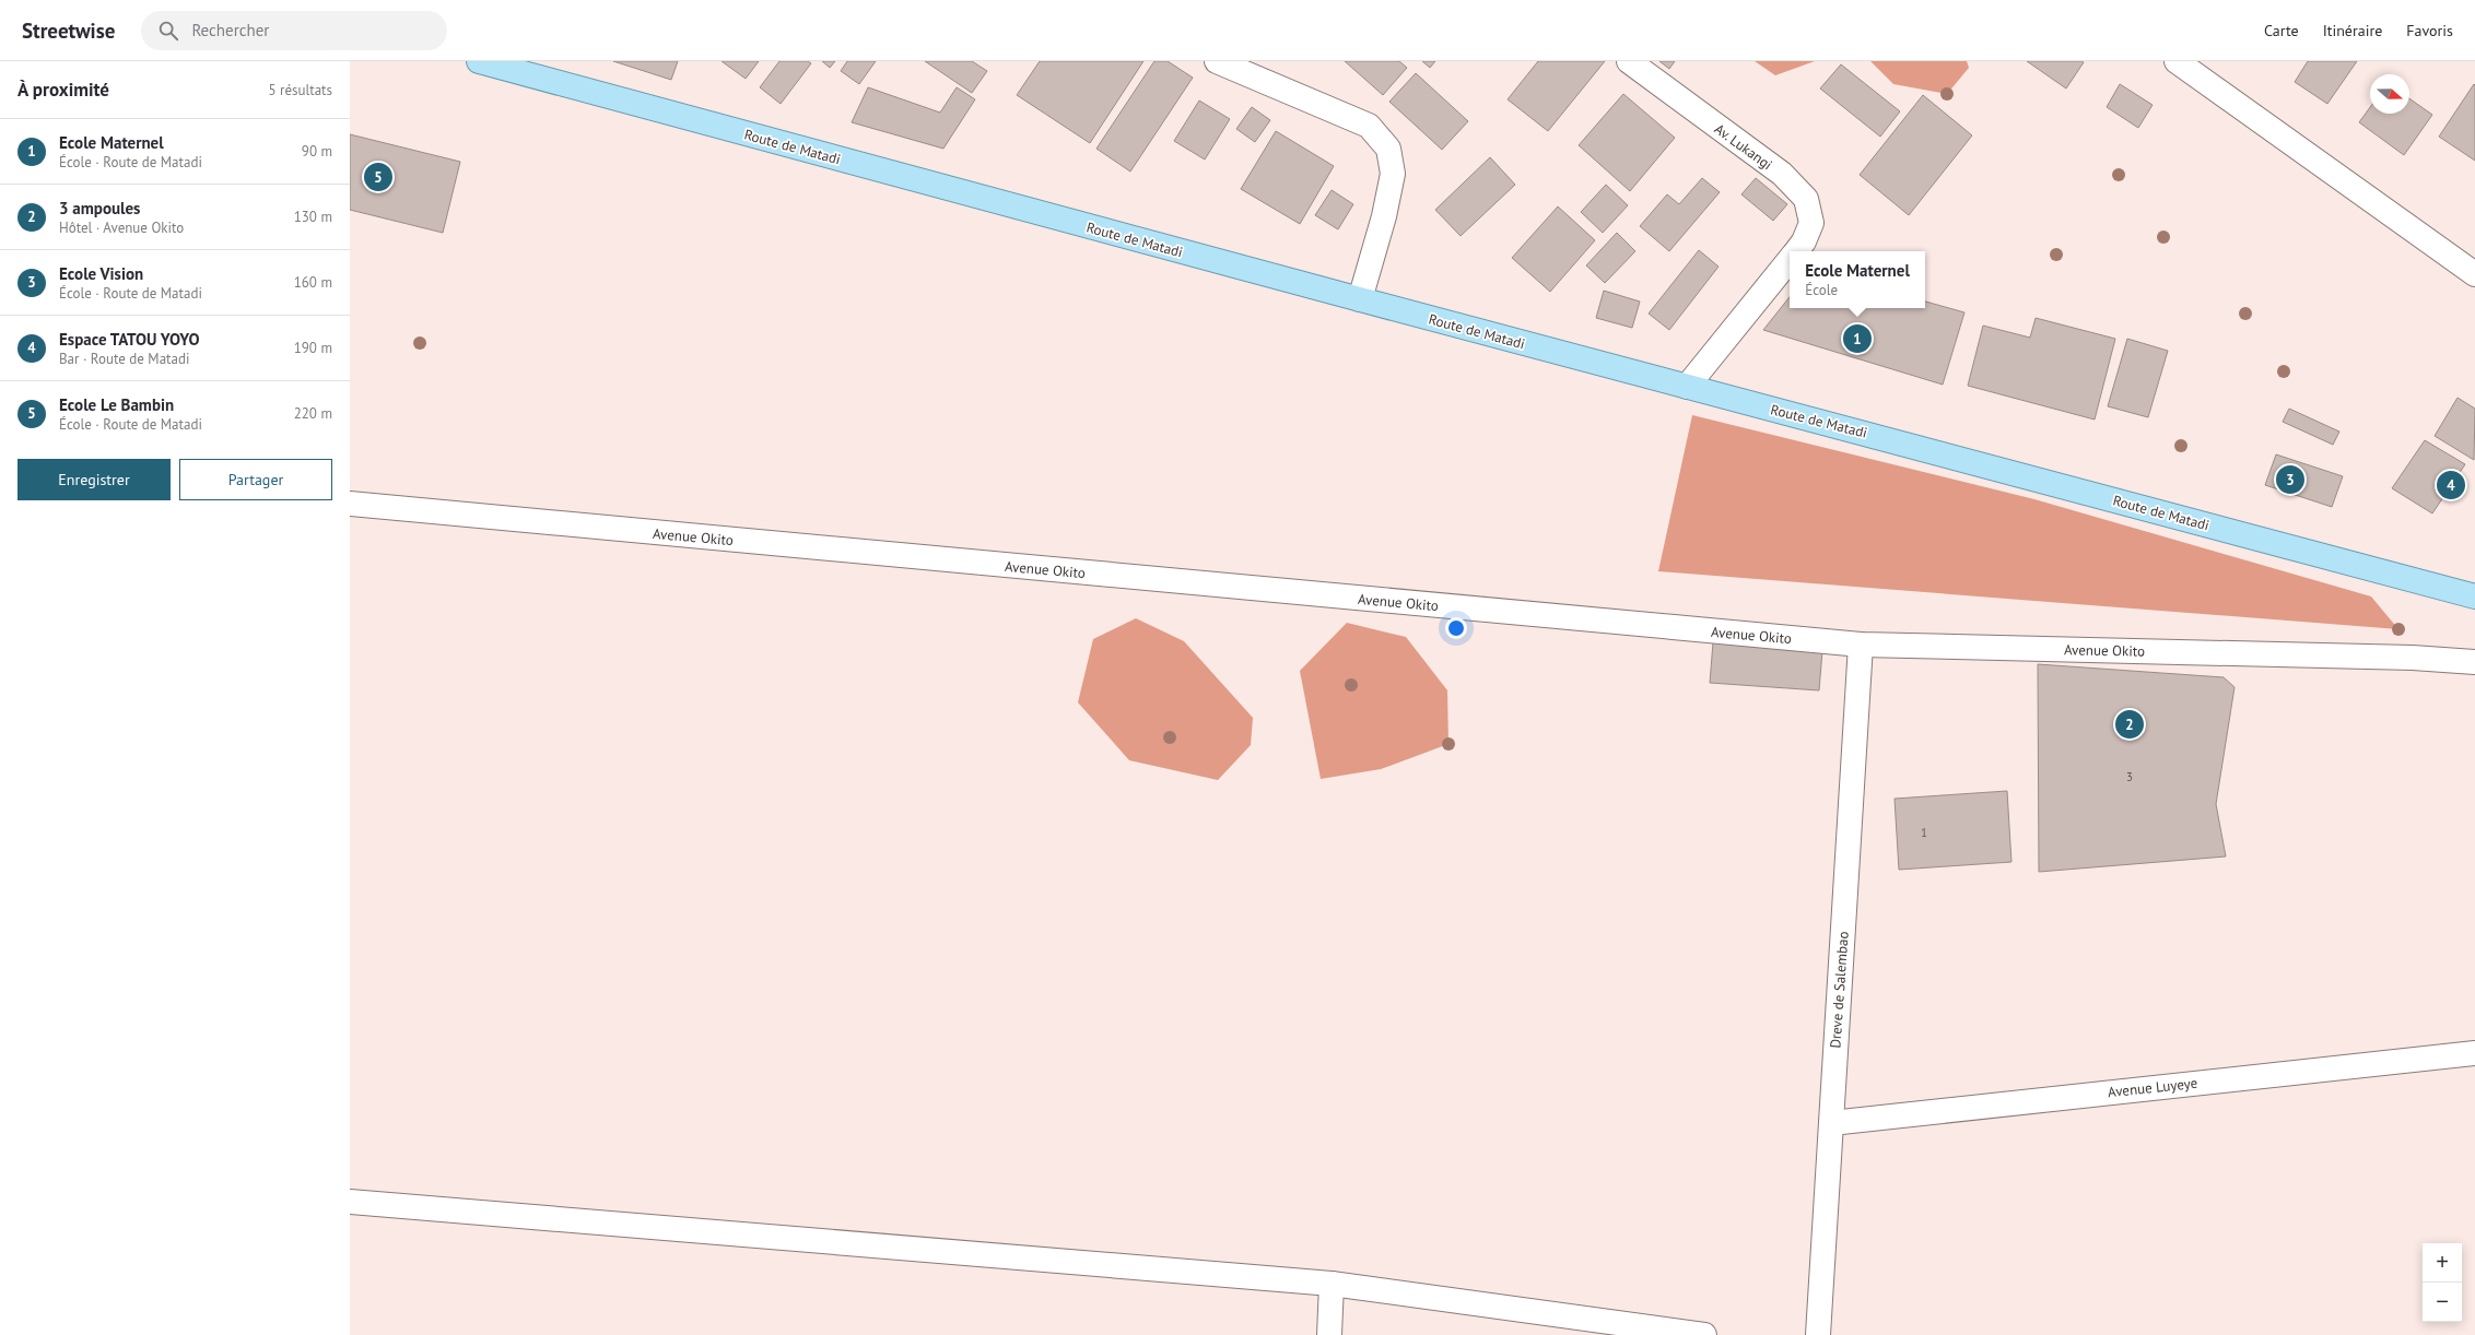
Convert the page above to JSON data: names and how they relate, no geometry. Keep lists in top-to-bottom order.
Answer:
{
  "streets": {
    "main road": ["Route de Matadi"],
    "street": [
      "Av. Lukangi",
      "Avenue Okito",
      "Dreve de Salembao",
      "Avenue Luyeye"
    ]
  },
  "crossings": [
    ["Route de Matadi", "Av. Lukangi"],
    ["Avenue Okito", "Dreve de Salembao"],
    ["Dreve de Salembao", "Avenue Luyeye"]
  ],
  "house_numbers": ["3", "1"],
  "north": "right",
  "page": {
    "header": "Streetwise",
    "search": "Rechercher",
    "nav": ["Carte", "Itinéraire", "Favoris"],
    "heading": ["À proximité", "5 résultats"],
    "list": [
      {
        "mark": "1",
        "name": "Ecole Maternel",
        "note": "École · Route de Matadi",
        "value": "90 m"
      },
      {
        "mark": "2",
        "name": "3 ampoules",
        "note": "Hôtel · Avenue Okito",
        "value": "130 m"
      },
      {
        "mark": "3",
        "name": "Ecole Vision",
        "note": "École · Route de Matadi",
        "value": "160 m"
      },
      {
        "mark": "4",
        "name": "Espace TATOU YOYO",
        "note": "Bar · Route de Matadi",
        "value": "190 m"
      },
      {
        "mark": "5",
        "name": "Ecole Le Bambin",
        "note": "École · Route de Matadi",
        "value": "220 m"
      }
    ],
    "pins": [
      "5",
      "1",
      "3",
      "4",
      "2"
    ],
    "popup": ["Ecole Maternel", "École"],
    "buttons": ["Enregistrer", "Partager"],
    "map_buttons": ["+", "−"]
  }
}
